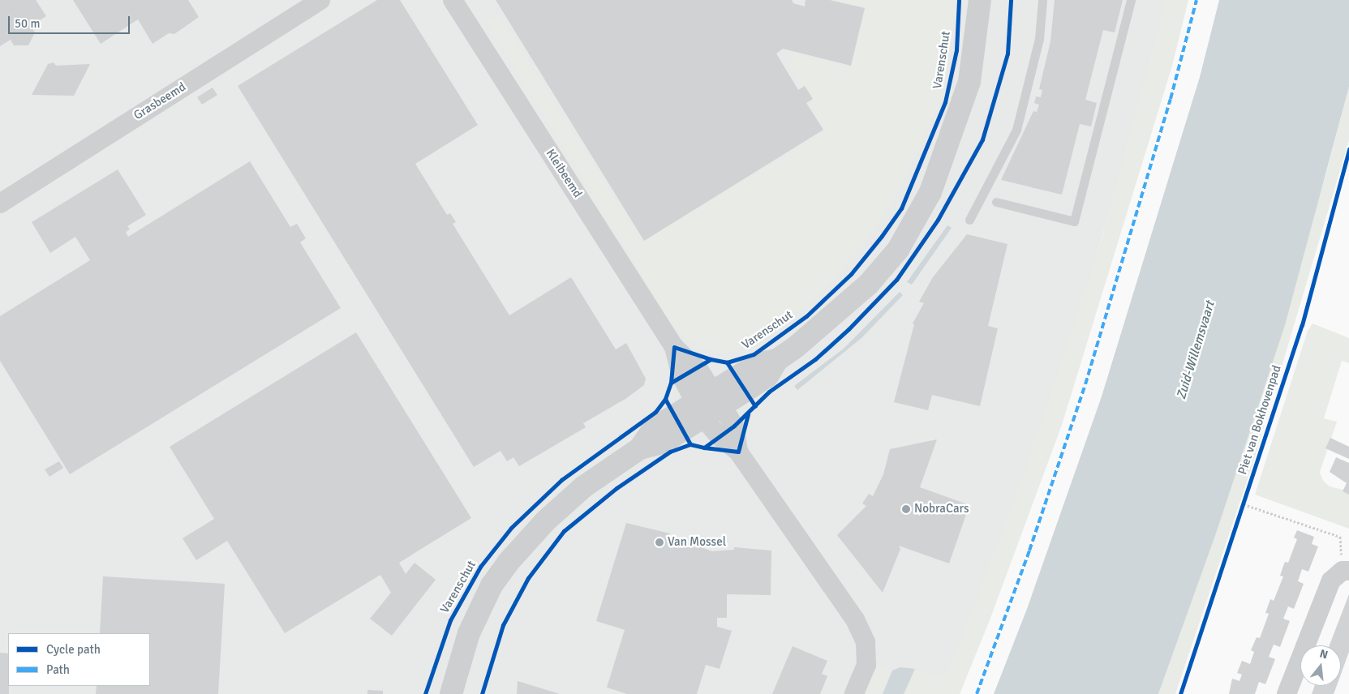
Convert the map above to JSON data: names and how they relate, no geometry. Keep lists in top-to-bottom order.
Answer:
{
  "streets": {
    "street": ["Grasbeemd", "Kleibeemd"],
    "cycle path": ["Varenschut", "Piet van Bokhovenpad"]
  },
  "water": ["Zuid-Willemsvaart"],
  "places": ["NobraCars", "Van Mossel"],
  "legend": ["Cycle path", "Path"],
  "scale_bar": "50 m",
  "north": "top"
}
